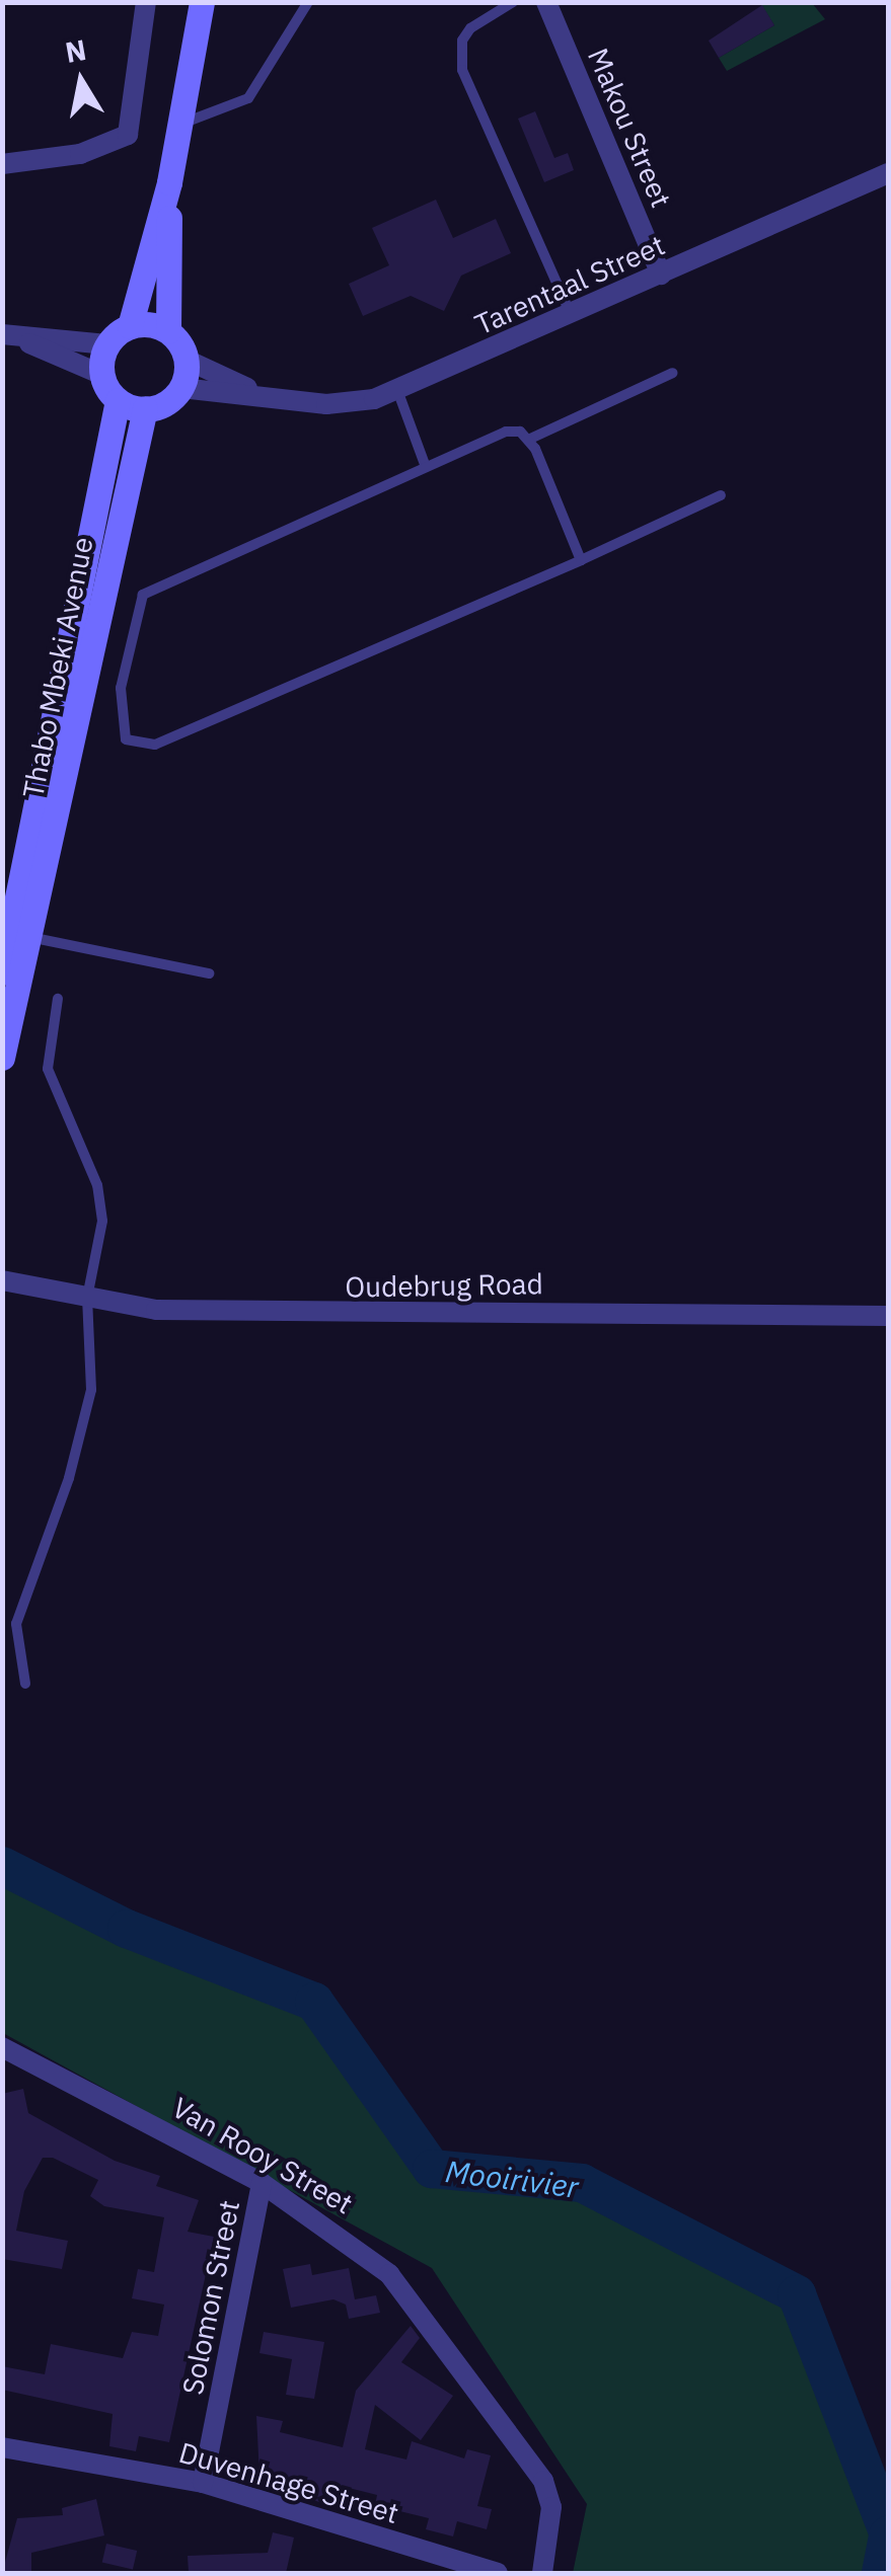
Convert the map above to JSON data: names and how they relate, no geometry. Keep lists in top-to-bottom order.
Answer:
{
  "streets": {
    "main road": ["Thabo Mbeki Avenue"],
    "street": [
      "Makou Street",
      "Tarentaal Street",
      "Oudebrug Road",
      "Van Rooy Street",
      "Solomon Street",
      "Duvenhage Street"
    ]
  },
  "crossings": [
    ["Makou Street", "Tarentaal Street"],
    ["Tarentaal Street", "Thabo Mbeki Avenue"],
    ["Van Rooy Street", "Solomon Street"],
    ["Solomon Street", "Duvenhage Street"]
  ],
  "water": ["Mooirivier"],
  "north": "top"
}
